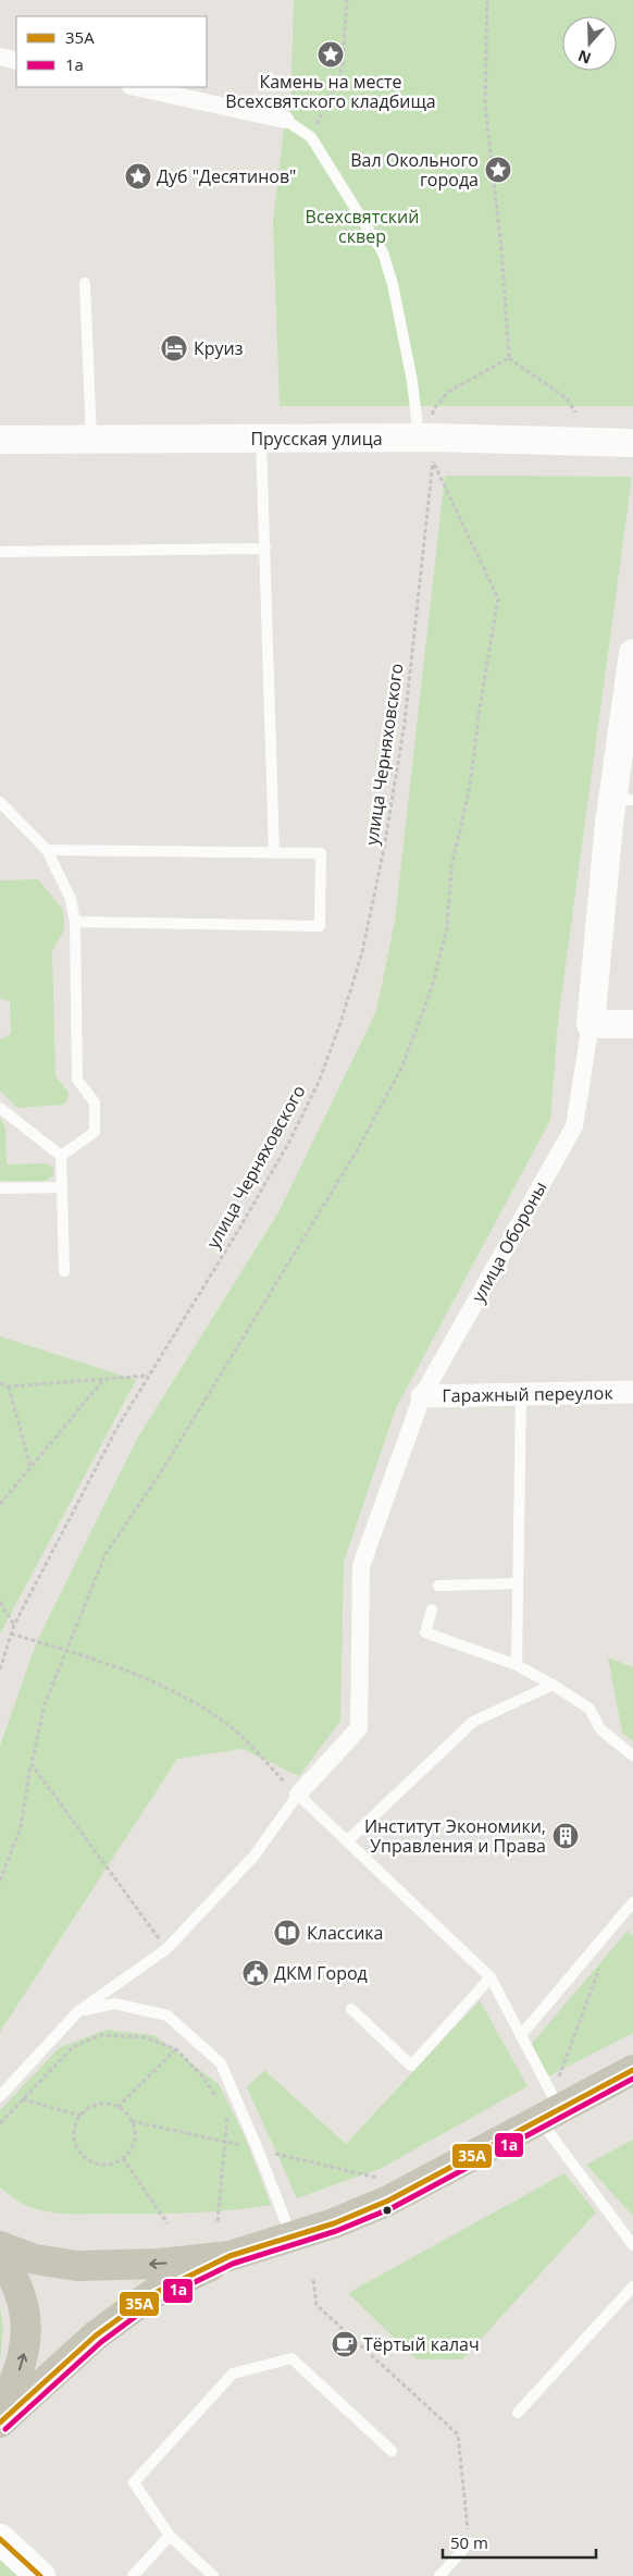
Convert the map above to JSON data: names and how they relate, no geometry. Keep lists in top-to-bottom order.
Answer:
{
  "streets": {
    "street": ["Прусская улица", "улица Обороны", "Гаражный переулок"],
    "path": ["улица Черняховского"]
  },
  "crossings": [
    ["Прусская улица", "улица Черняховского"],
    ["улица Обороны", "Гаражный переулок"]
  ],
  "parks": ["Всехсвятский сквер"],
  "places": {
    "place": ["Камень на месте Всехсвятского кладбища", "Вал Окольного города", "Дуб \"Десятинов\""],
    "hotel": ["Круиз"],
    "building": ["Институт Экономики, Управления и Права"],
    "library": ["Классика"],
    "public building": ["ДКМ Город"],
    "cafe": ["Тёртый калач"]
  },
  "lines": ["transit line 35А", "transit line 1a"],
  "legend": ["35А", "1a"],
  "scale_bar": "50 m",
  "north": "bottom"
}
